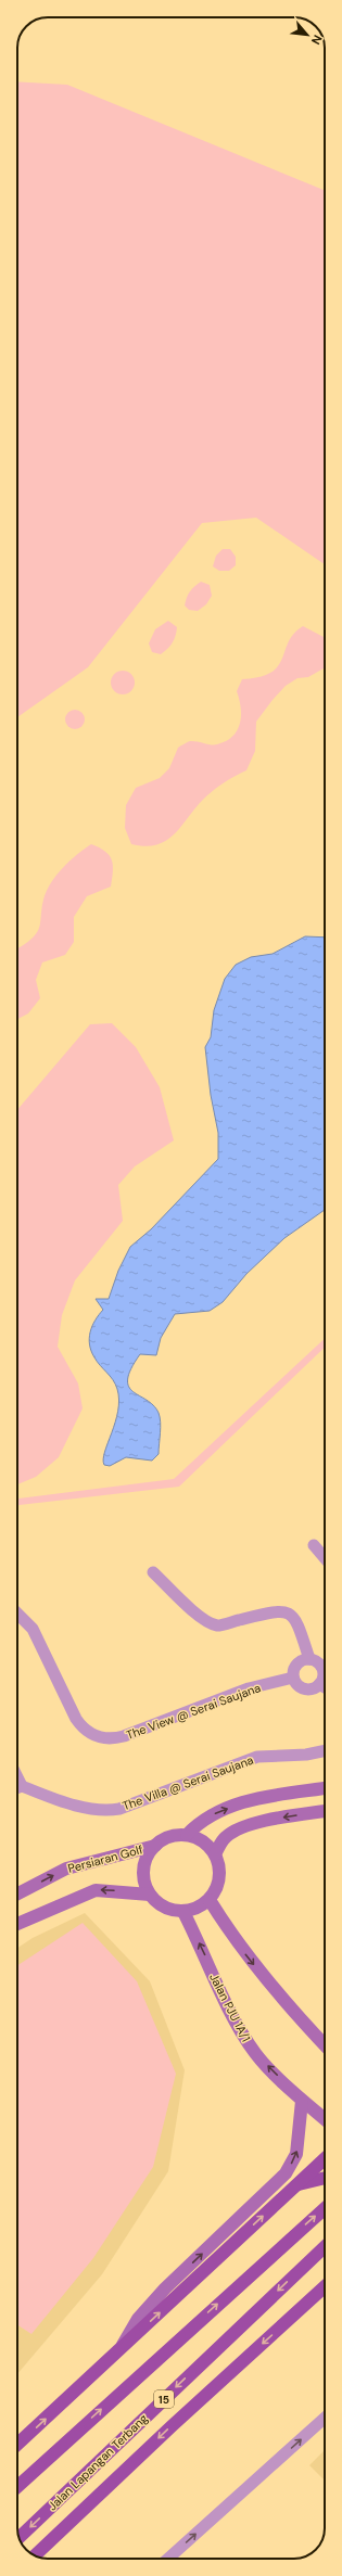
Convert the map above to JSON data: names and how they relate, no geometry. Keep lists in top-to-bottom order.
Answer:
{
  "streets": {
    "main road": ["15", "Jalan Lapangan Terbang"],
    "street": [
      "The View @ Serai Saujana",
      "The Villa @ Serai Saujana",
      "Persiaran Golf",
      "Jalan PJU 1A/1"
    ]
  },
  "crossings": [
    ["Persiaran Golf", "Jalan PJU 1A/1"]
  ],
  "north": "bottom right"
}
